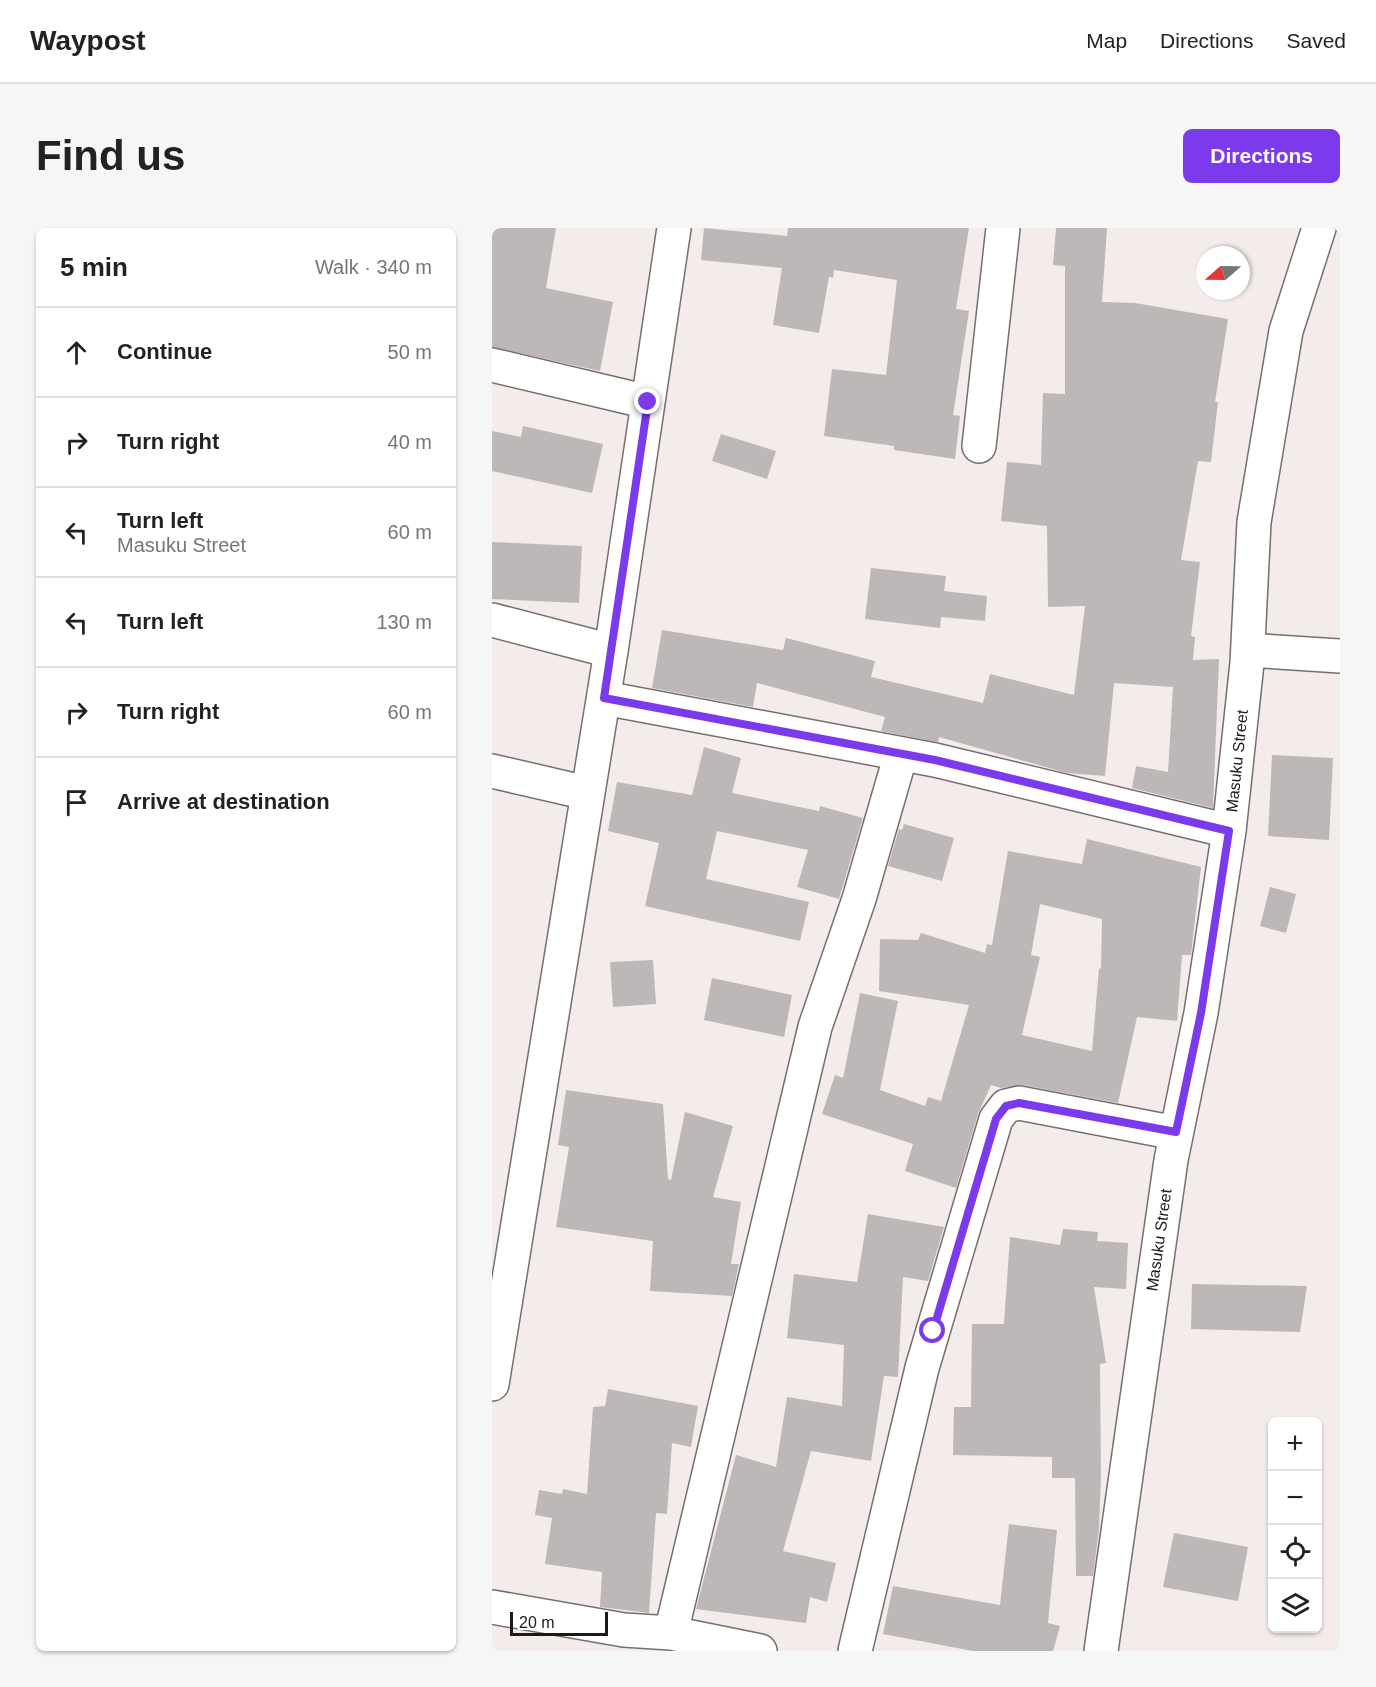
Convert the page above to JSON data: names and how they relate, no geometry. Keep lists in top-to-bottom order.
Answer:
{
  "streets": {
    "street": ["Masuku Street"]
  },
  "scale_bar": "20 m",
  "north": "left",
  "page": {
    "header": "Waypost",
    "nav": ["Map", "Directions", "Saved"],
    "buttons": "Directions",
    "title": "Find us",
    "heading": ["5 min", "Walk · 340 m"],
    "list": [
      ["Continue", "50 m"],
      ["Turn right", "40 m"],
      ["Turn left", "Masuku Street", "60 m"],
      ["Turn left", "130 m"],
      ["Turn right", "60 m"],
      "Arrive at destination"
    ],
    "map_buttons": ["+", "−"],
    "scale": "20 m"
  }
}
